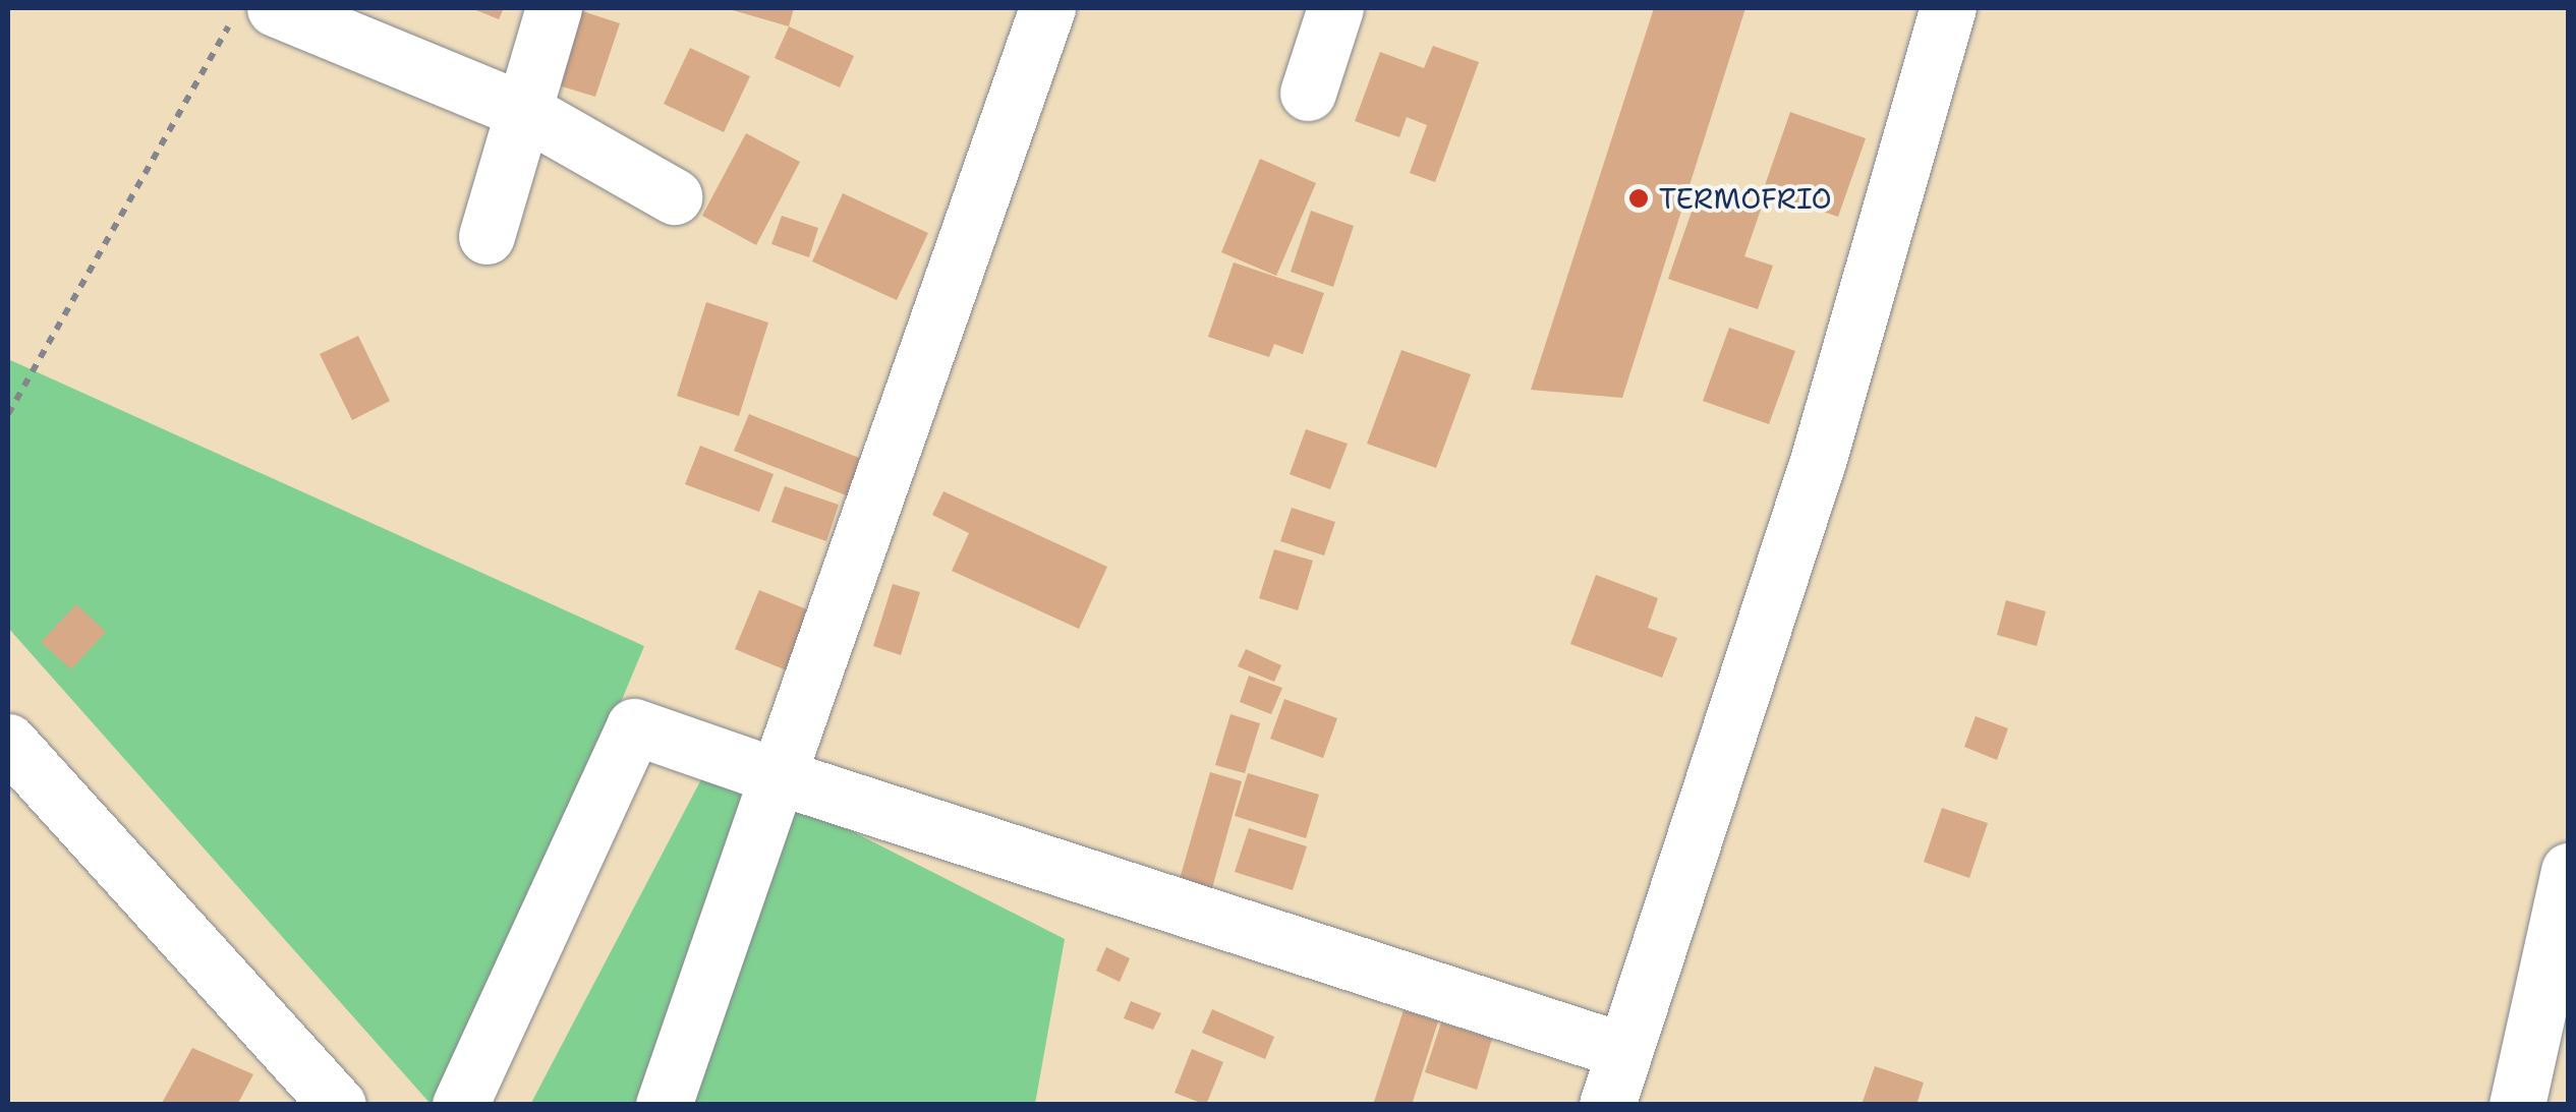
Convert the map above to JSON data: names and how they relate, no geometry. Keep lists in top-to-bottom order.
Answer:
{
  "places": ["TERMOFRIO"]
}
